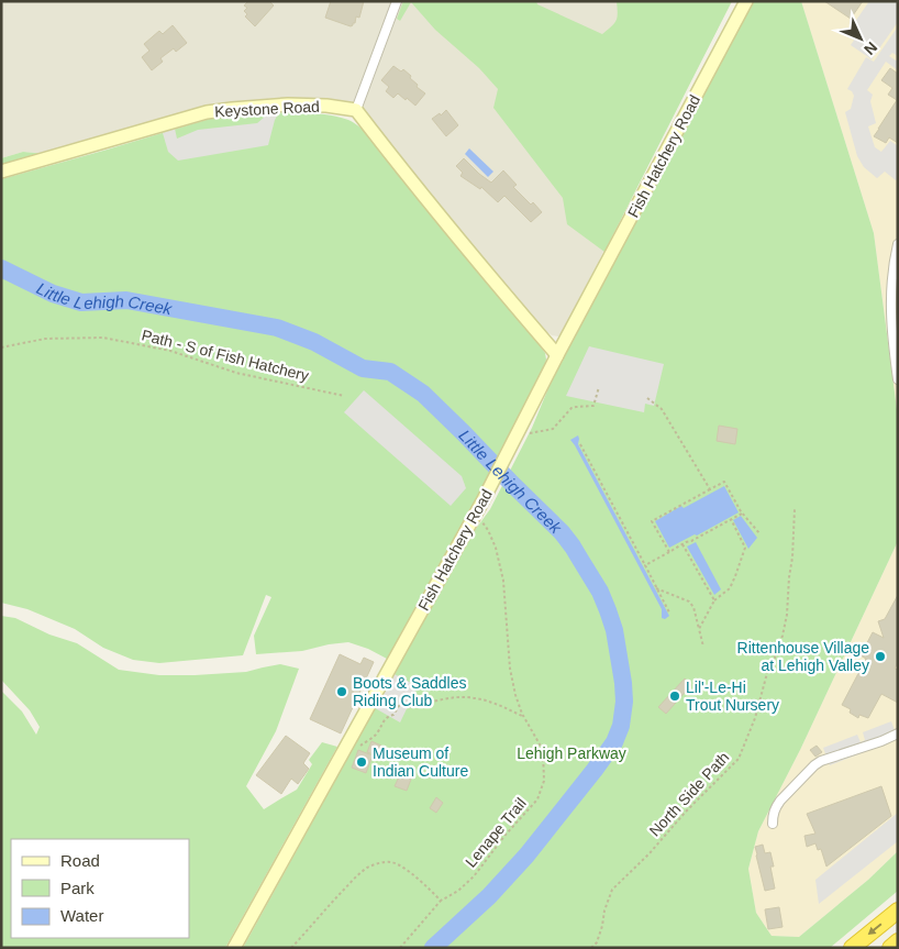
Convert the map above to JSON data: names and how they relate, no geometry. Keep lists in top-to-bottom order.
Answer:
{
  "streets": {
    "street": ["Keystone Road", "Fish Hatchery Road"],
    "path": ["Path - S of Fish Hatchery", "North Side Path", "Lenape Trail"]
  },
  "crossings": [
    ["Fish Hatchery Road", "Lenape Trail"]
  ],
  "water": ["Little Lehigh Creek"],
  "parks": ["Lehigh Parkway"],
  "places": [
    "Rittenhouse Village at Lehigh Valley",
    "Boots & Saddles Riding Club",
    "Lil'-Le-Hi Trout Nursery",
    "Museum of Indian Culture"
  ],
  "legend": ["Road", "Park", "Water"],
  "north": "bottom right"
}
